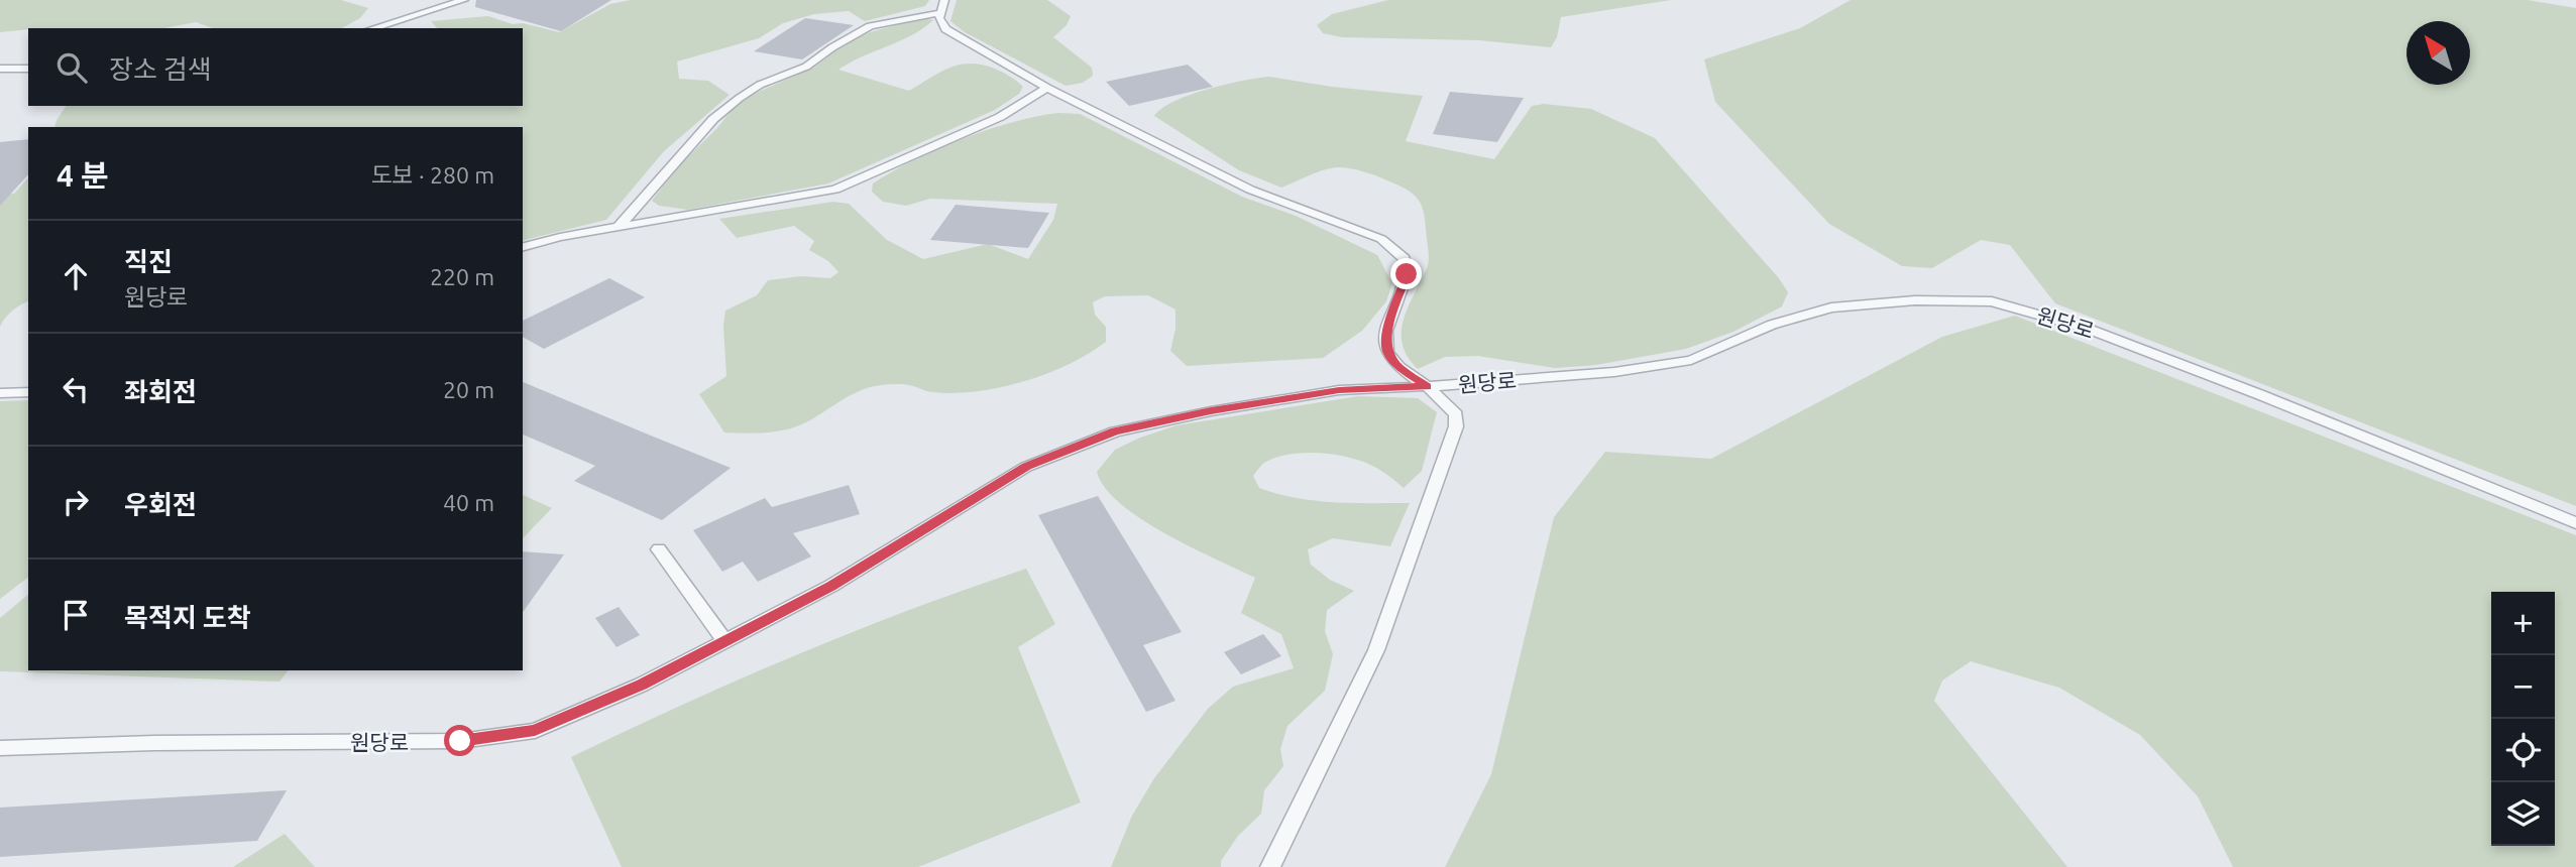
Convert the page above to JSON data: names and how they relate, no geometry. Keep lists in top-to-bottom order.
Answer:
{
  "streets": {
    "lane": ["원당로"]
  },
  "north": "top left",
  "page": {
    "search": "장소 검색",
    "heading": ["4 분", "도보 · 280 m"],
    "list": [
      ["직진", "원당로", "220 m"],
      ["좌회전", "20 m"],
      ["우회전", "40 m"],
      "목적지 도착"
    ],
    "map_buttons": ["+", "−"]
  }
}
